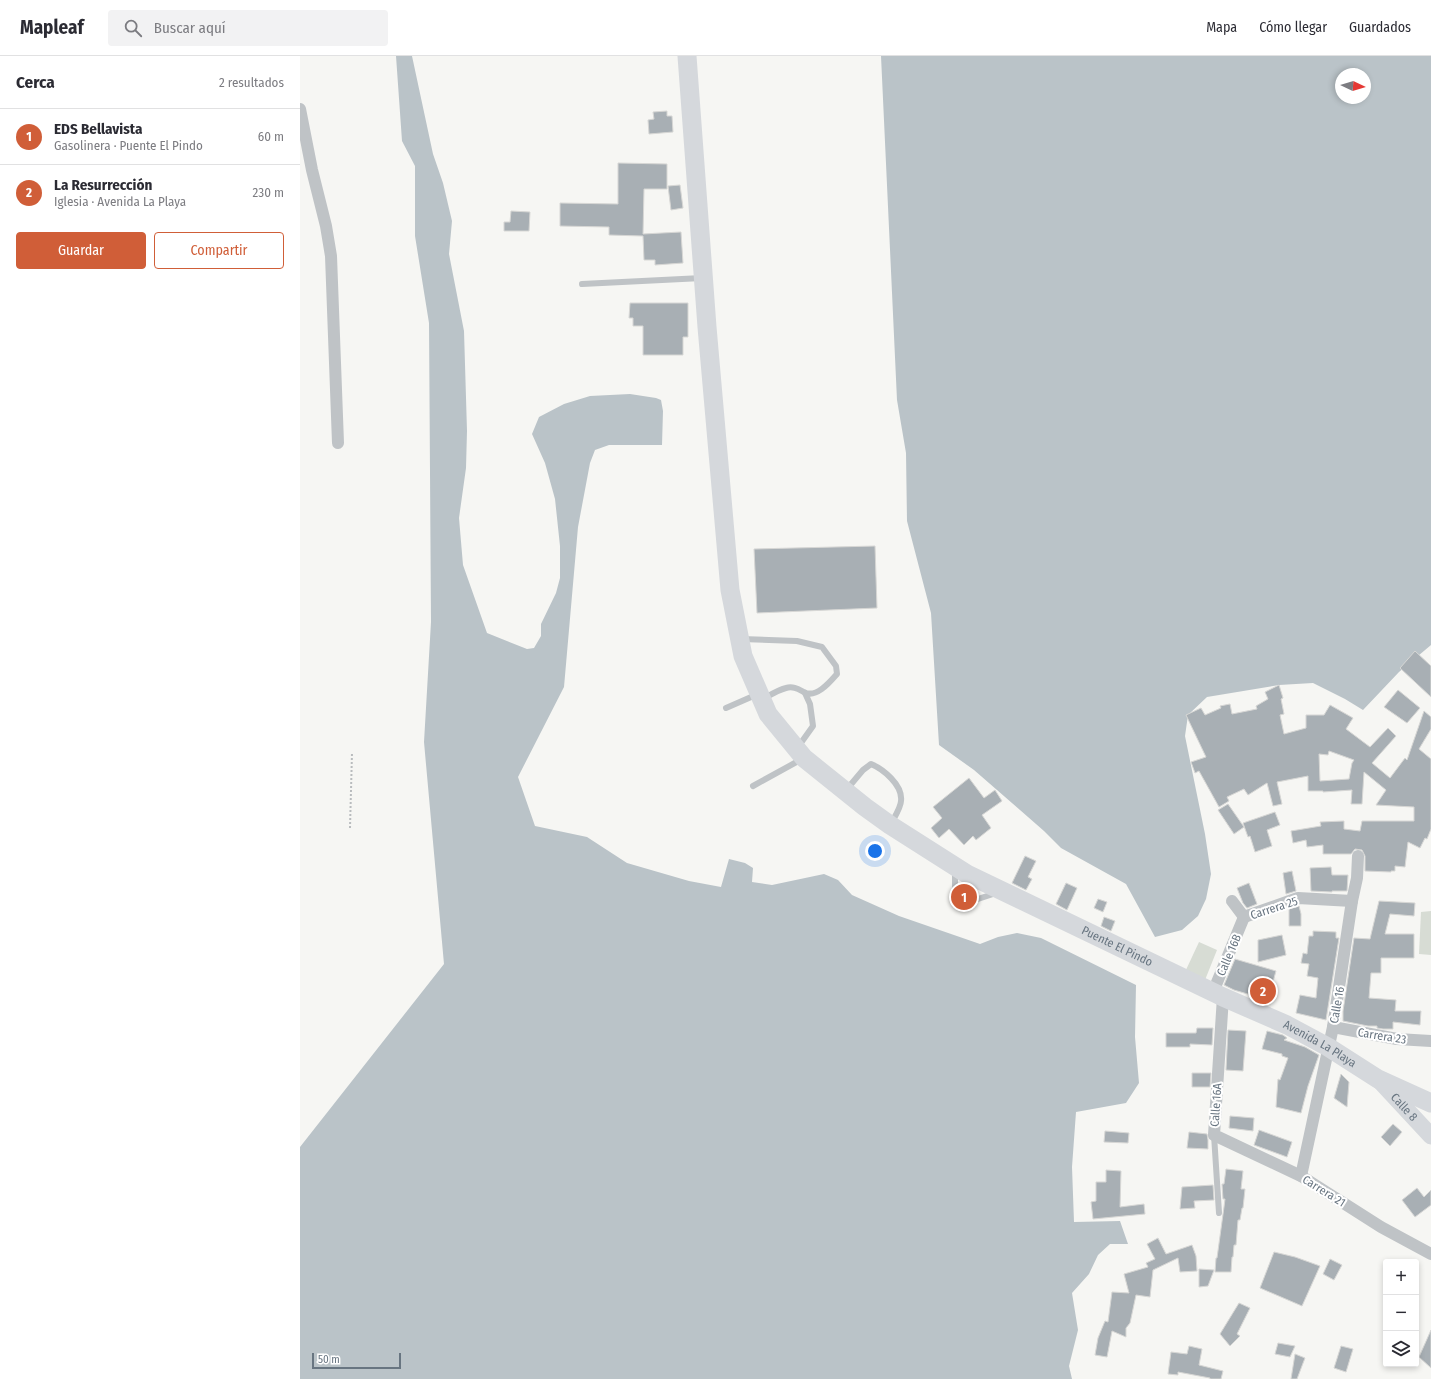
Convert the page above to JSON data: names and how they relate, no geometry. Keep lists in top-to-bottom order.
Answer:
{
  "streets": {
    "main road": ["Puente El Pindo", "Avenida La Playa", "Calle 8"],
    "street": [
      "Carrera 25",
      "Calle 16B",
      "Calle 16",
      "Carrera 23",
      "Calle 16A",
      "Carrera 21"
    ]
  },
  "crossings": [
    ["Carrera 25", "Calle 16B"],
    ["Carrera 25", "Calle 16"],
    ["Puente El Pindo", "Calle 16B"],
    ["Puente El Pindo", "Avenida La Playa"],
    ["Puente El Pindo", "Calle 16A"],
    ["Calle 16B", "Avenida La Playa"],
    ["Calle 16B", "Calle 16A"],
    ["Calle 16", "Carrera 23"],
    ["Calle 16", "Avenida La Playa"],
    ["Calle 16", "Carrera 21"],
    ["Avenida La Playa", "Calle 16A"],
    ["Avenida La Playa", "Calle 8"],
    ["Calle 16A", "Carrera 21"]
  ],
  "scale_bar": "50 m",
  "north": "right",
  "page": {
    "header": "Mapleaf",
    "search": "Buscar aquí",
    "nav": ["Mapa", "Cómo llegar", "Guardados"],
    "heading": ["Cerca", "2 resultados"],
    "list": [
      {
        "mark": "1",
        "name": "EDS Bellavista",
        "note": "Gasolinera · Puente El Pindo",
        "value": "60 m"
      },
      {
        "mark": "2",
        "name": "La Resurrección",
        "note": "Iglesia · Avenida La Playa",
        "value": "230 m"
      }
    ],
    "buttons": ["Guardar", "Compartir"],
    "pins": ["1", "2"],
    "map_buttons": ["+", "−"],
    "scale": "50 m"
  }
}
